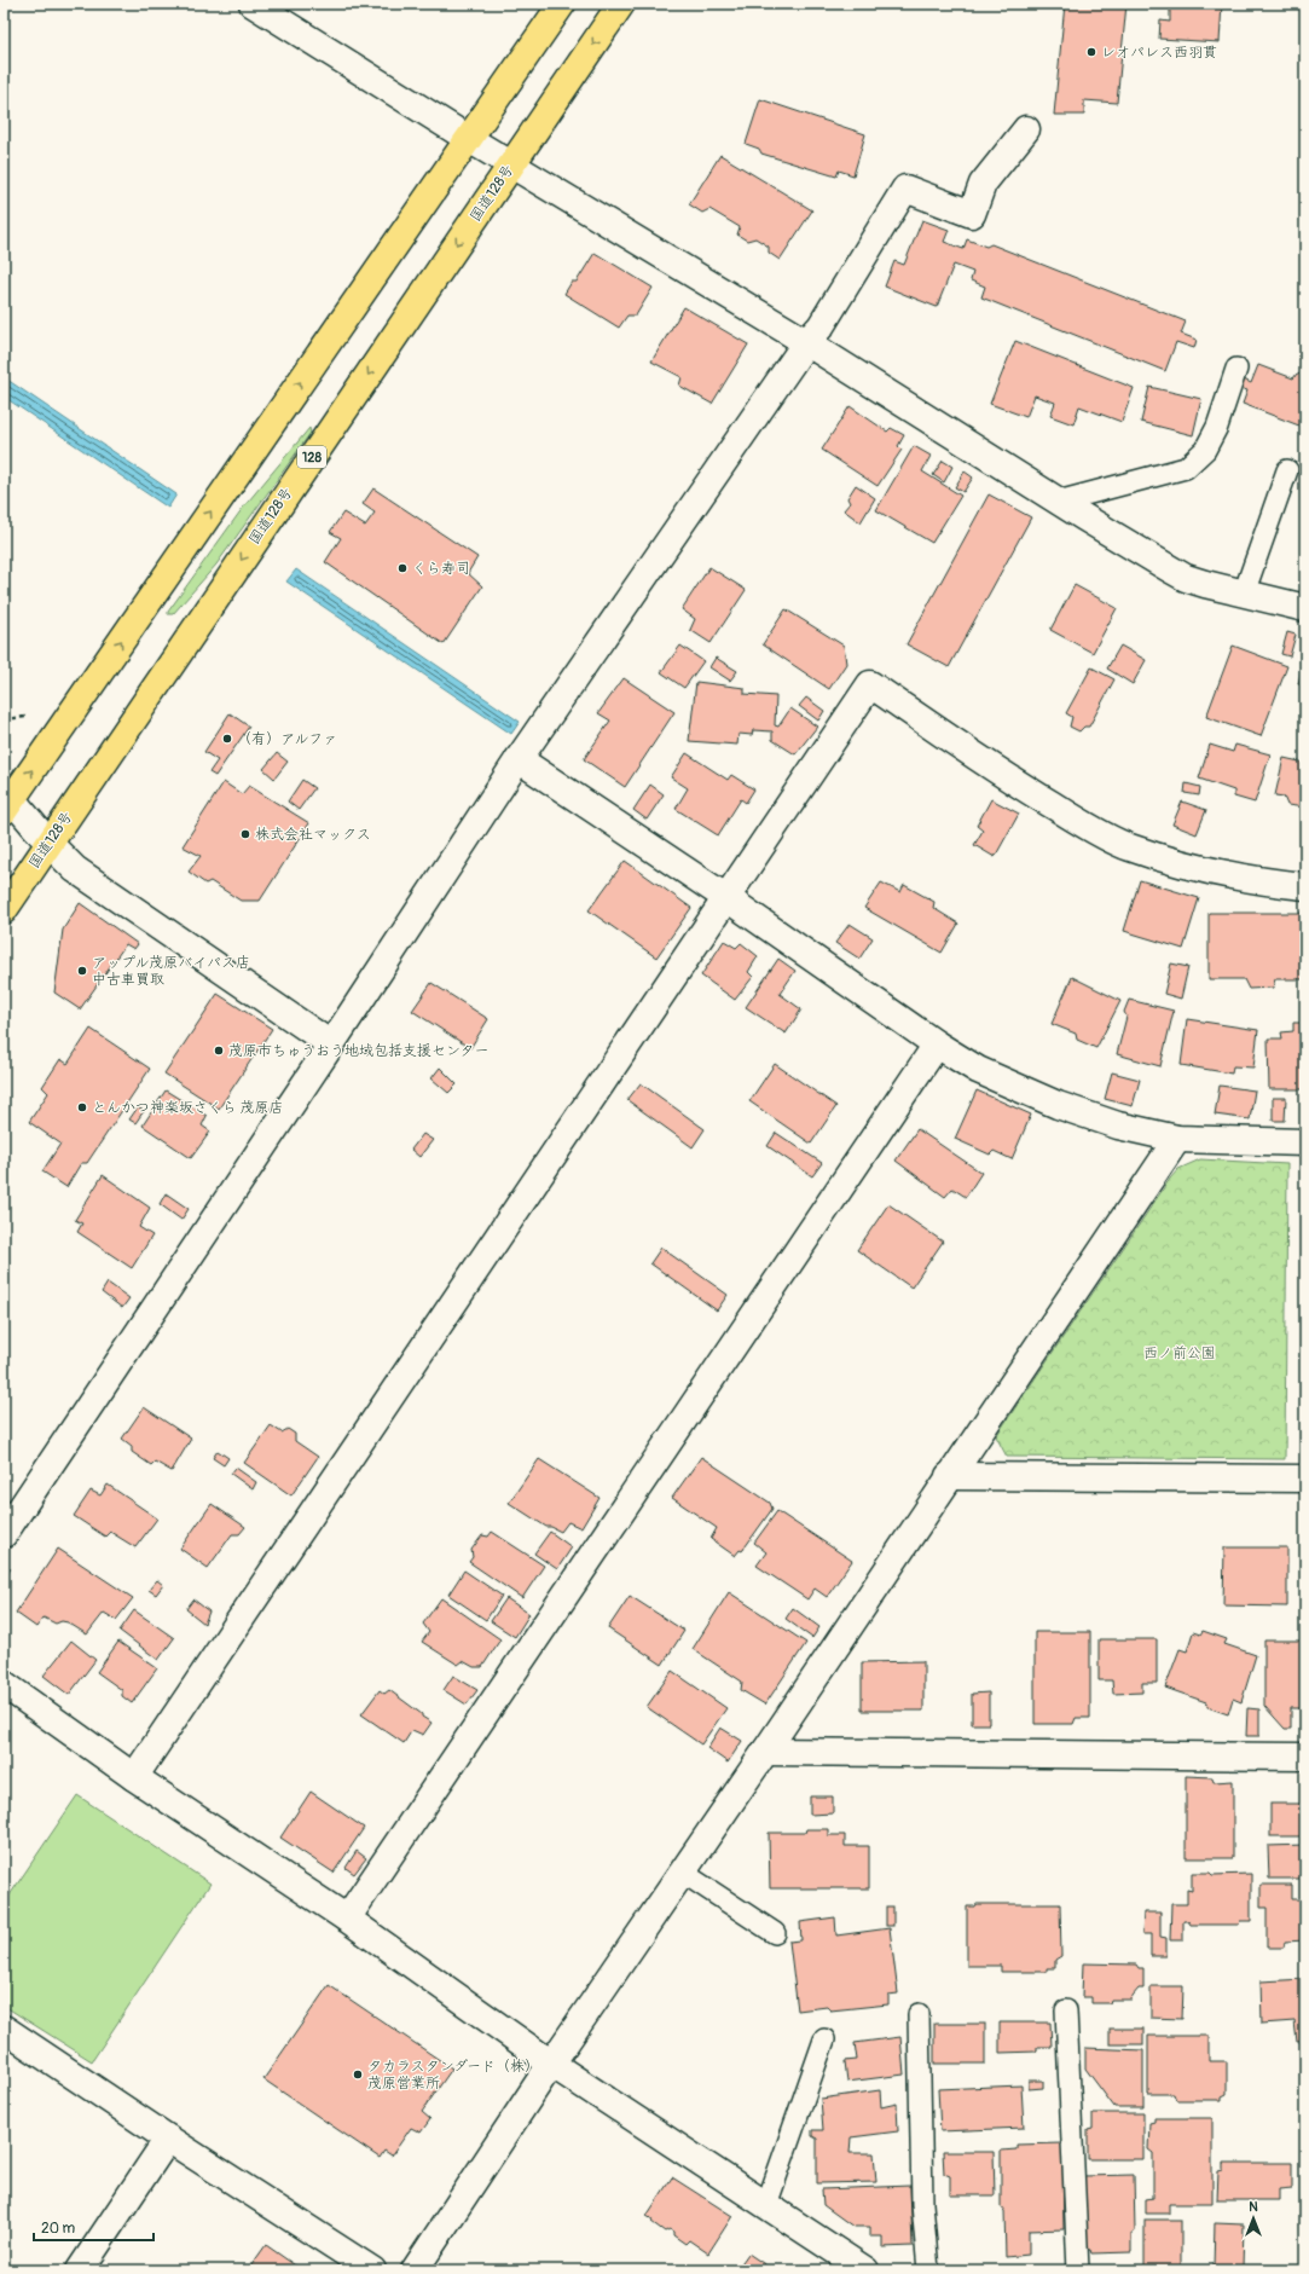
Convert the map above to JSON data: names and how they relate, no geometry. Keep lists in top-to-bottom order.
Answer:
{
  "streets": {
    "highway": ["国道128号", "128"]
  },
  "parks": ["西ノ前公園"],
  "places": [
    "レオパレス西羽貫",
    "くら寿司",
    "（有）アルファ",
    "株式会社マックス",
    "アップル茂原バイパス店 中古車買取",
    "茂原市ちゅうおう地域包括支援センター",
    "とんかつ神楽坂さくら 茂原店",
    "タカラスタンダード（株） 茂原営業所"
  ],
  "scale_bar": "20 m",
  "north": "top"
}
